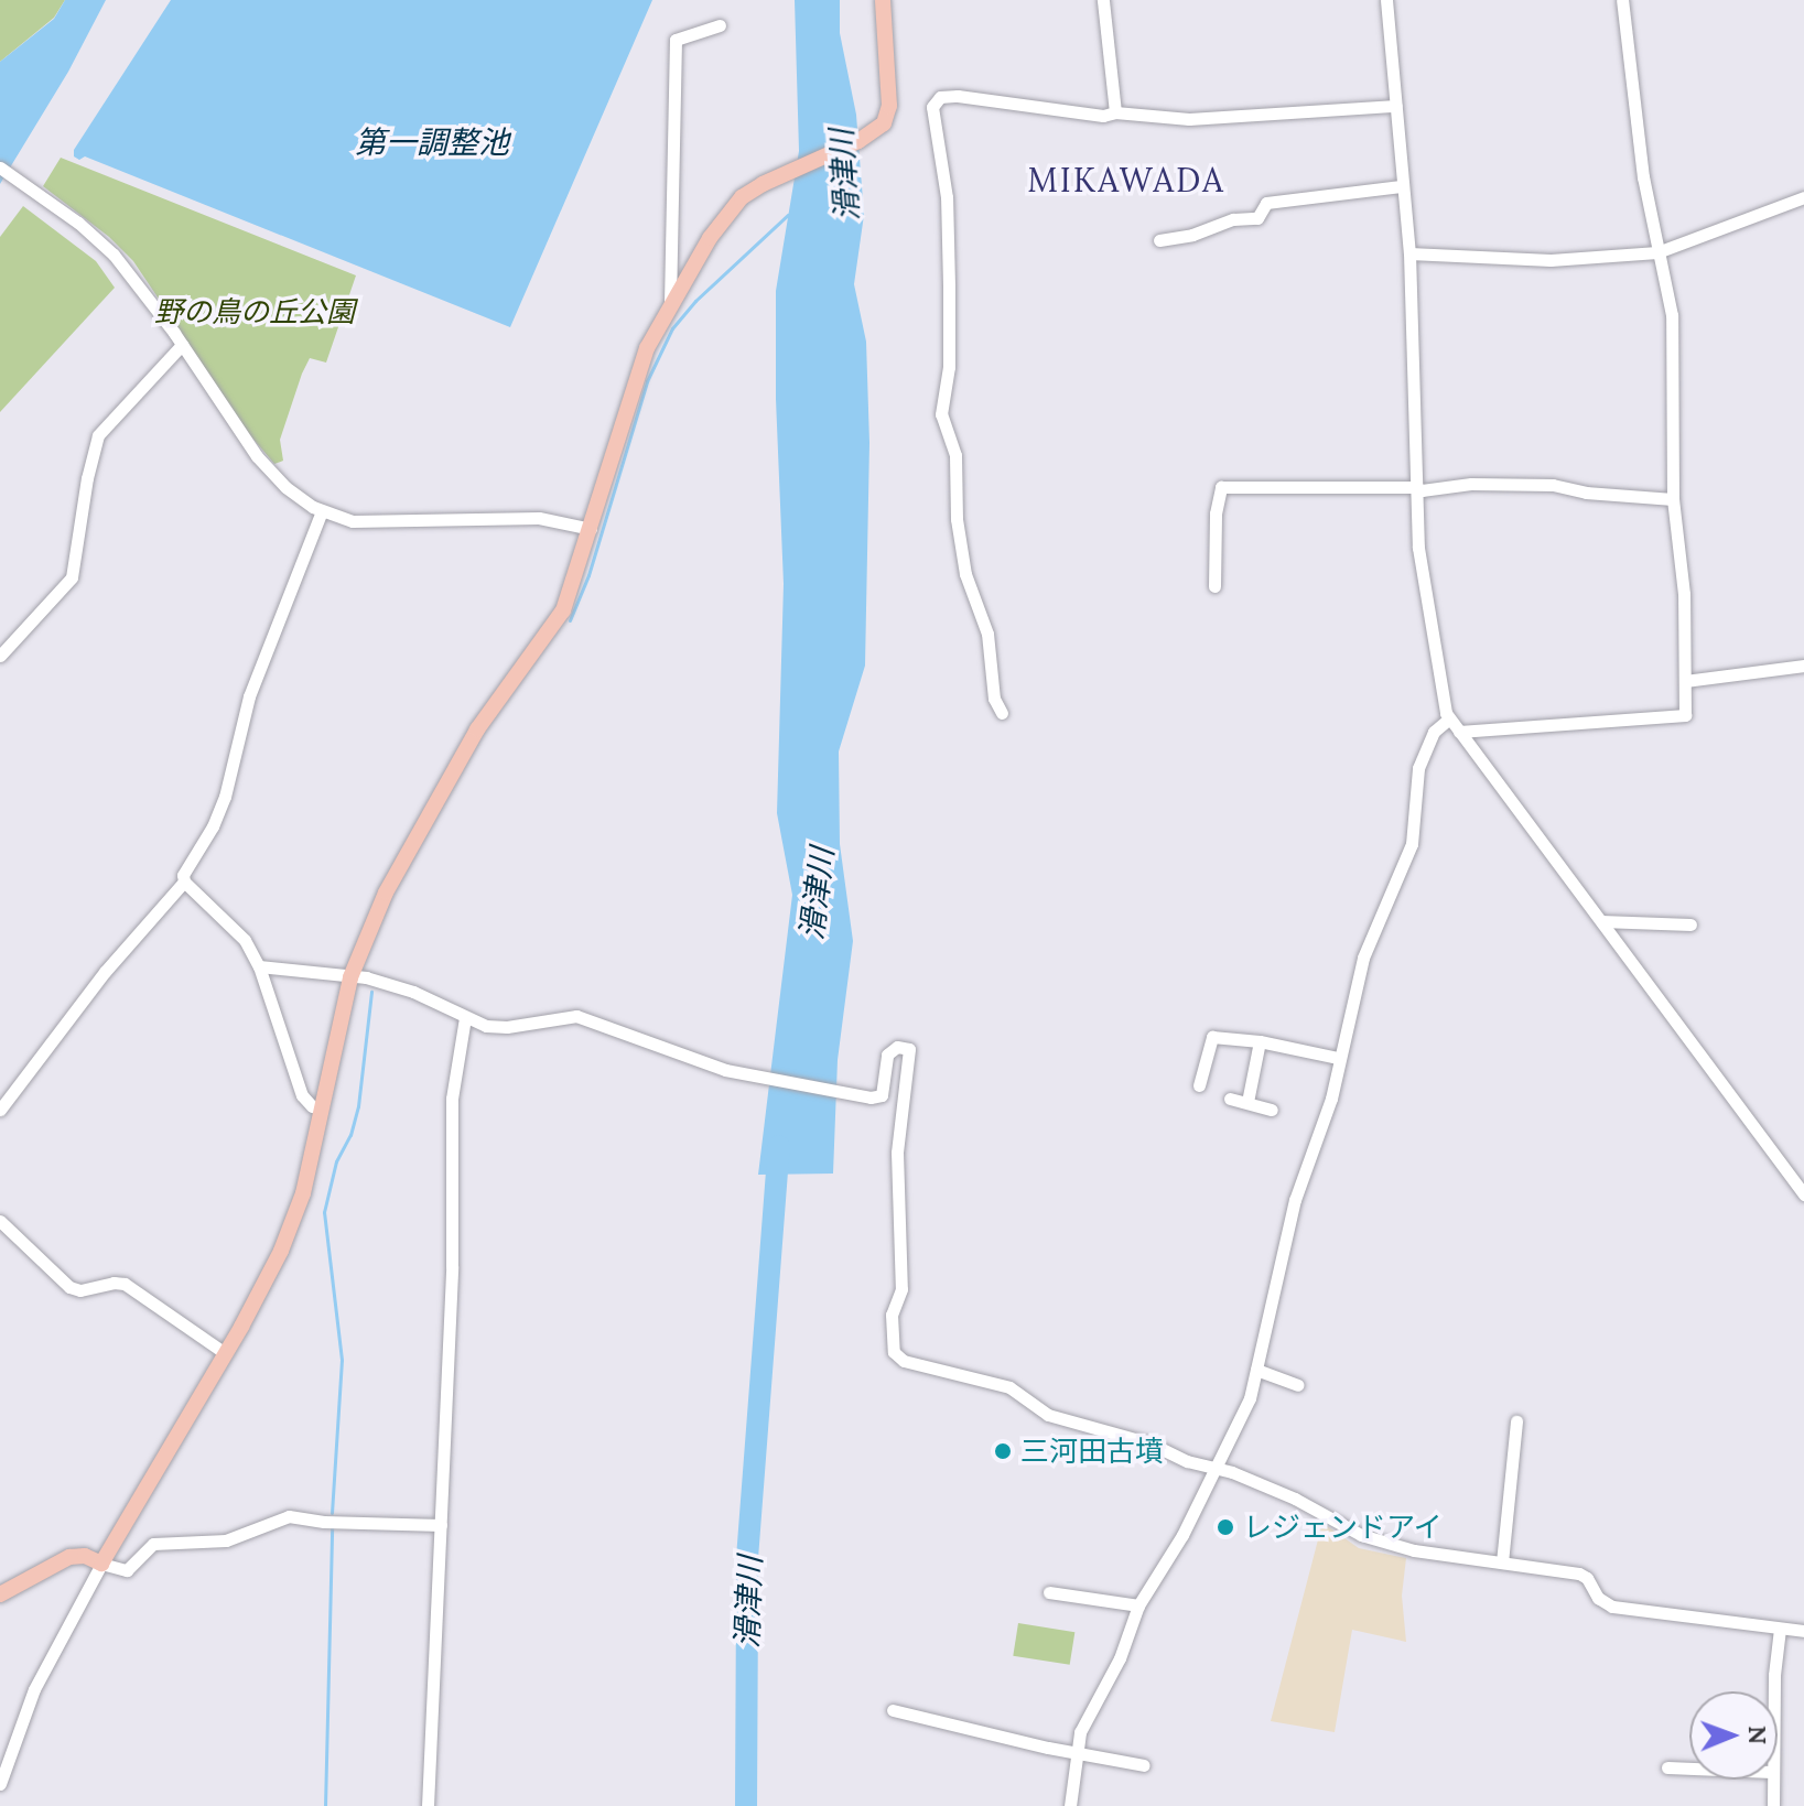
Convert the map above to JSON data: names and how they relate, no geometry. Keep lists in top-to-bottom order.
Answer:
{
  "districts": ["MIKAWADA"],
  "water": ["第一調整池", "滑津川"],
  "parks": ["野の鳥の丘公園"],
  "places": ["三河田古墳", "レジェンドアイ"],
  "north": "right"
}
